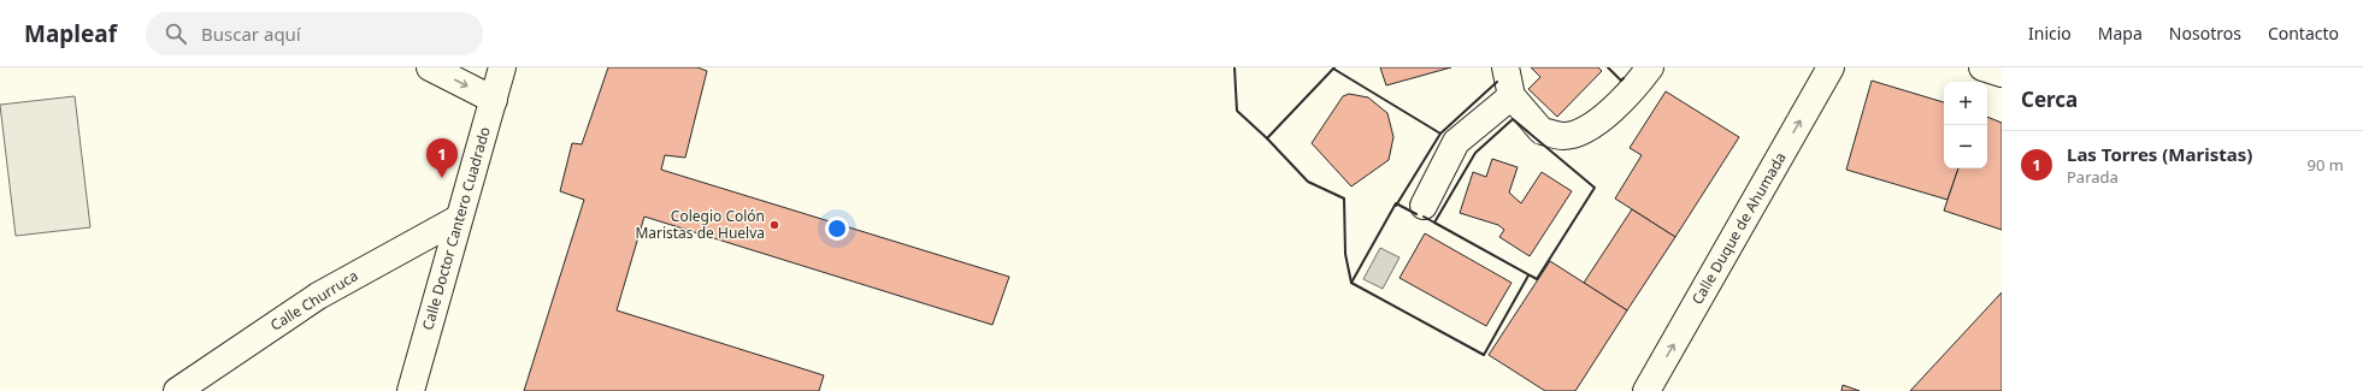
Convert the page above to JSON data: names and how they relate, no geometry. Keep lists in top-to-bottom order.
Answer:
{
  "streets": {
    "street": ["Calle Doctor Cantero Cuadrado", "Calle Duque de Ahumada", "Calle Churruca"]
  },
  "crossings": [
    ["Calle Doctor Cantero Cuadrado", "Calle Churruca"]
  ],
  "one_way": ["Calle Duque de Ahumada"],
  "places": ["Colegio Colón Maristas de Huelva"],
  "page": {
    "header": "Mapleaf",
    "search": "Buscar aquí",
    "nav": [
      "Inicio",
      "Mapa",
      "Nosotros",
      "Contacto"
    ],
    "heading": "Cerca",
    "map_buttons": ["+", "−"],
    "list": [
      {
        "mark": "1",
        "name": "Las Torres (Maristas)",
        "note": "Parada",
        "value": "90 m"
      }
    ],
    "pins": "1"
  }
}
